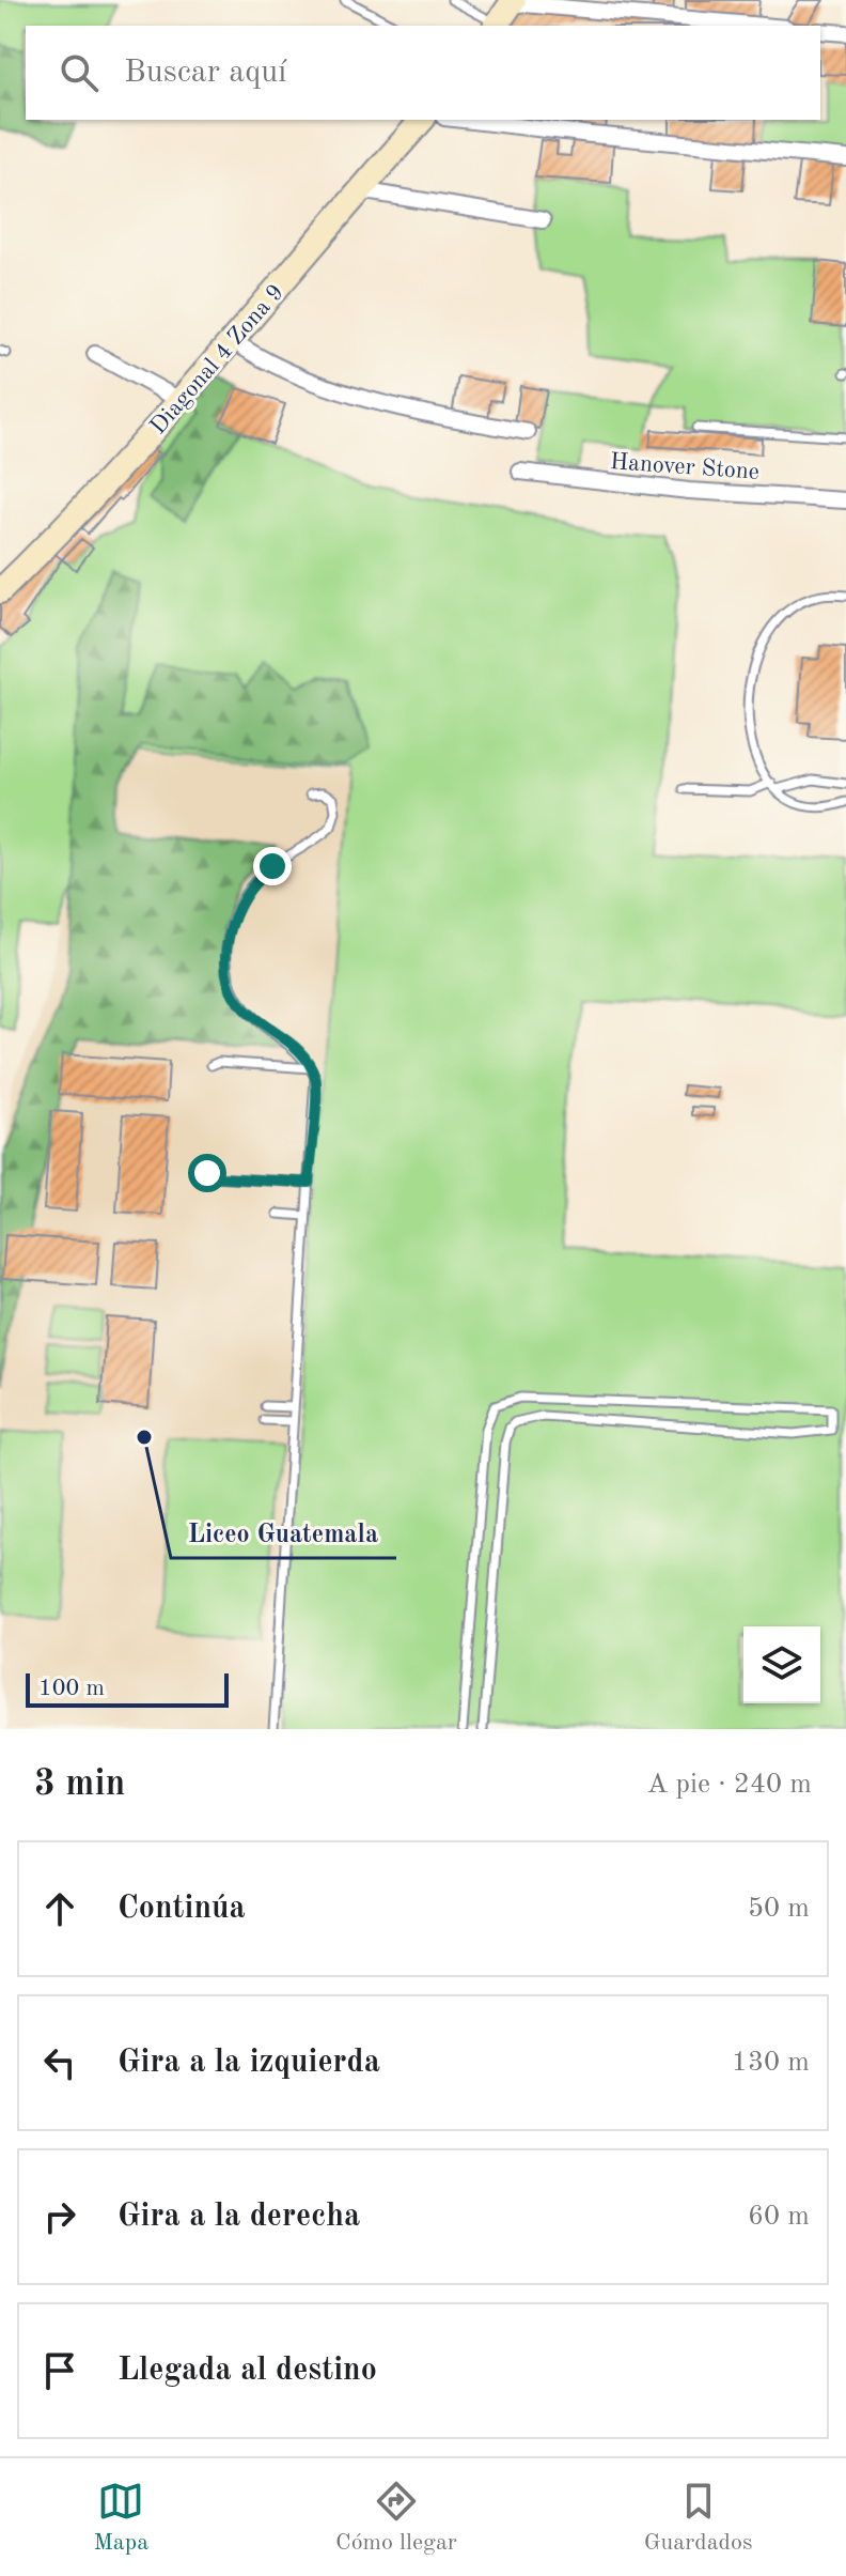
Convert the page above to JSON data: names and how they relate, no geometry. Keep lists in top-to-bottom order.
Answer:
{
  "streets": {
    "main road": ["Diagonal 4 Zona 9"],
    "street": ["Hanover Stone"]
  },
  "places": ["Liceo Guatemala"],
  "scale_bar": "100 m",
  "page": {
    "search": "Buscar aquí",
    "scale": "100 m",
    "heading": ["3 min", "A pie · 240 m"],
    "list": [
      ["Continúa", "50 m"],
      ["Gira a la izquierda", "130 m"],
      ["Gira a la derecha", "60 m"],
      "Llegada al destino"
    ],
    "nav": ["Mapa", "Cómo llegar", "Guardados"]
  }
}
